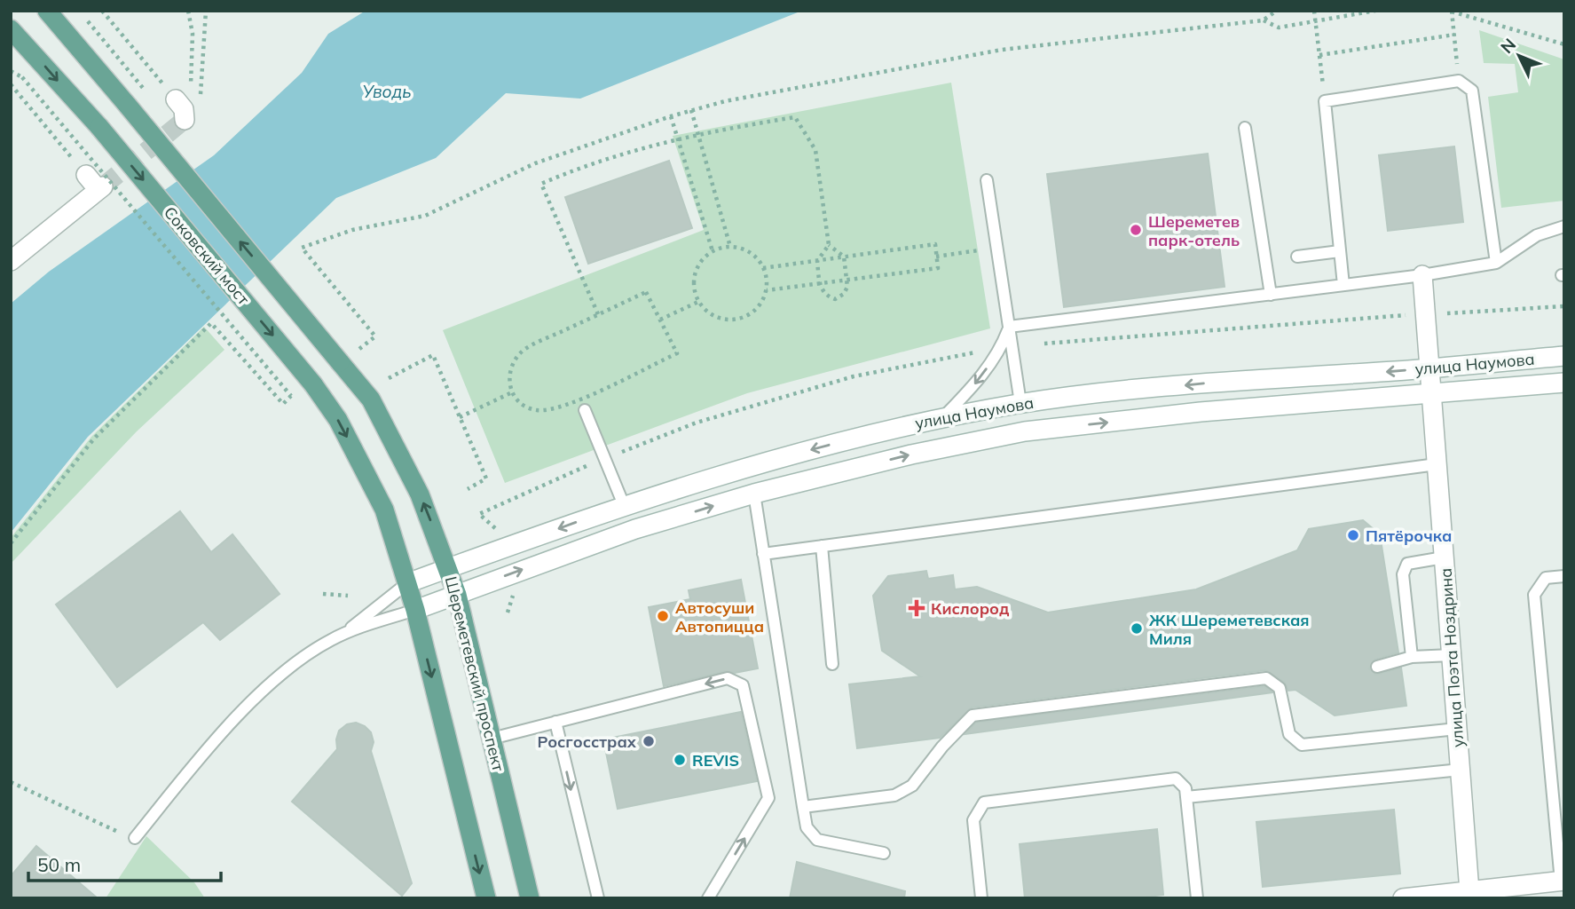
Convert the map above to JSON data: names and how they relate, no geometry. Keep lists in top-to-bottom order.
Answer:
{
  "streets": {
    "main road": ["Соковский мост", "Шереметевский проспект"],
    "street": ["улица Наумова", "улица Поэта Ноздрина"]
  },
  "crossings": [
    ["Соковский мост", "улица Наумова"],
    ["улица Наумова", "улица Поэта Ноздрина"],
    ["улица Наумова", "Шереметевский проспект"]
  ],
  "one_way": ["Соковский мост", "Шереметевский проспект"],
  "water": ["Уводь"],
  "places": {
    "other": [
      "Шереметев парк-отель",
      "Пятёрочка",
      "Автосуши Автопицца",
      "ЖК Шереметевская Миля",
      "Росгосстрах",
      "REVIS"
    ],
    "health": ["Кислород"]
  },
  "scale_bar": "50 m",
  "north": "top left"
}
